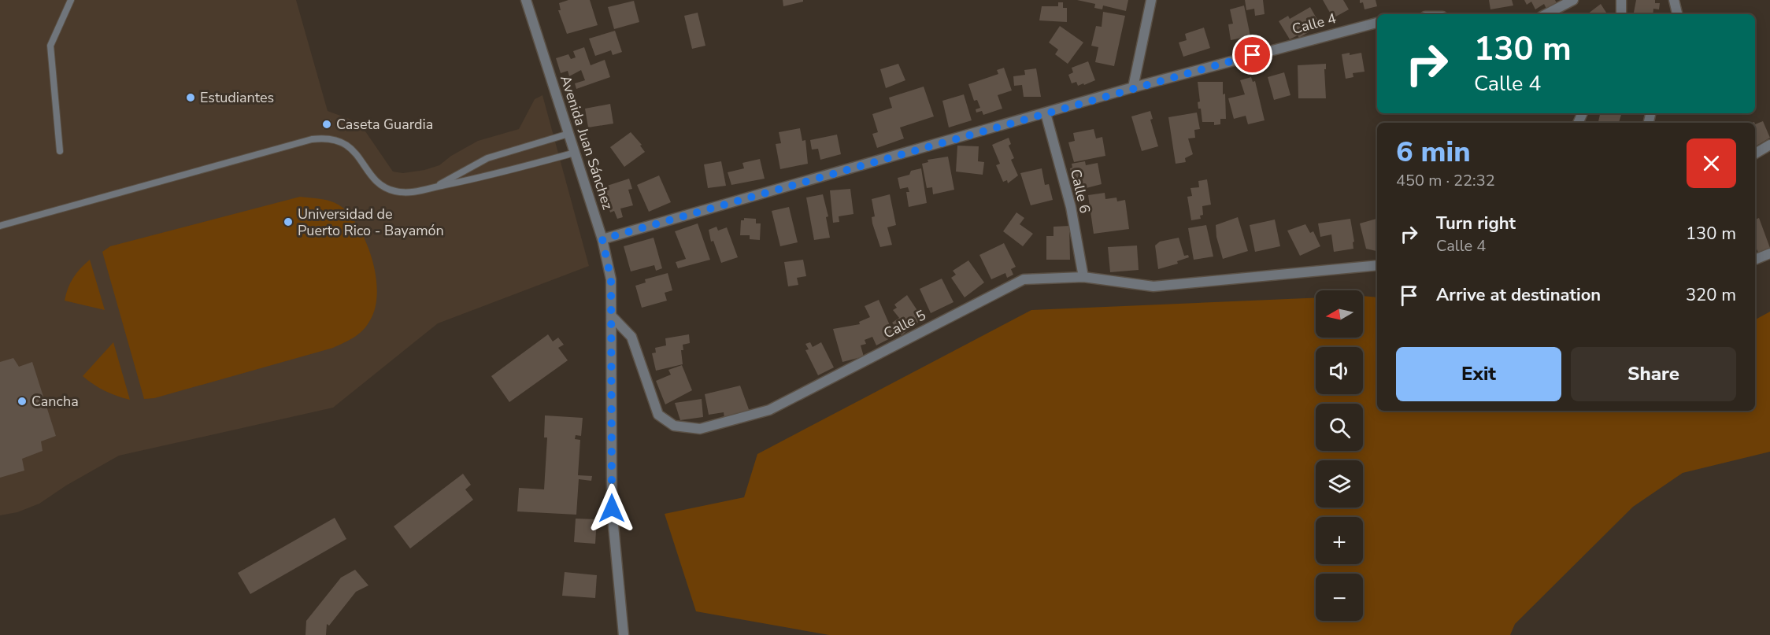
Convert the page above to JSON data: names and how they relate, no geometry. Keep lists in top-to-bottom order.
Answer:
{
  "streets": {
    "street": [
      "Calle 4",
      "Avenida Juan Sánchez",
      "Calle 6",
      "Calle 5"
    ]
  },
  "crossings": [
    ["Calle 4", "Avenida Juan Sánchez"],
    ["Calle 4", "Calle 6"],
    ["Avenida Juan Sánchez", "Calle 5"],
    ["Calle 6", "Calle 5"]
  ],
  "places": [
    "Estudiantes",
    "Caseta Guardia",
    "Universidad de Puerto Rico - Bayamón",
    "Cancha"
  ],
  "north": "left",
  "page": {
    "turn": ["130 m", "Calle 4"],
    "heading": ["6 min", "450 m · 22:32"],
    "list": [
      {
        "name": "Turn right",
        "note": "Calle 4",
        "value": "130 m"
      },
      {
        "name": "Arrive at destination",
        "value": "320 m"
      }
    ],
    "map_buttons": ["+", "−"],
    "buttons": ["Exit", "Share"]
  }
}
